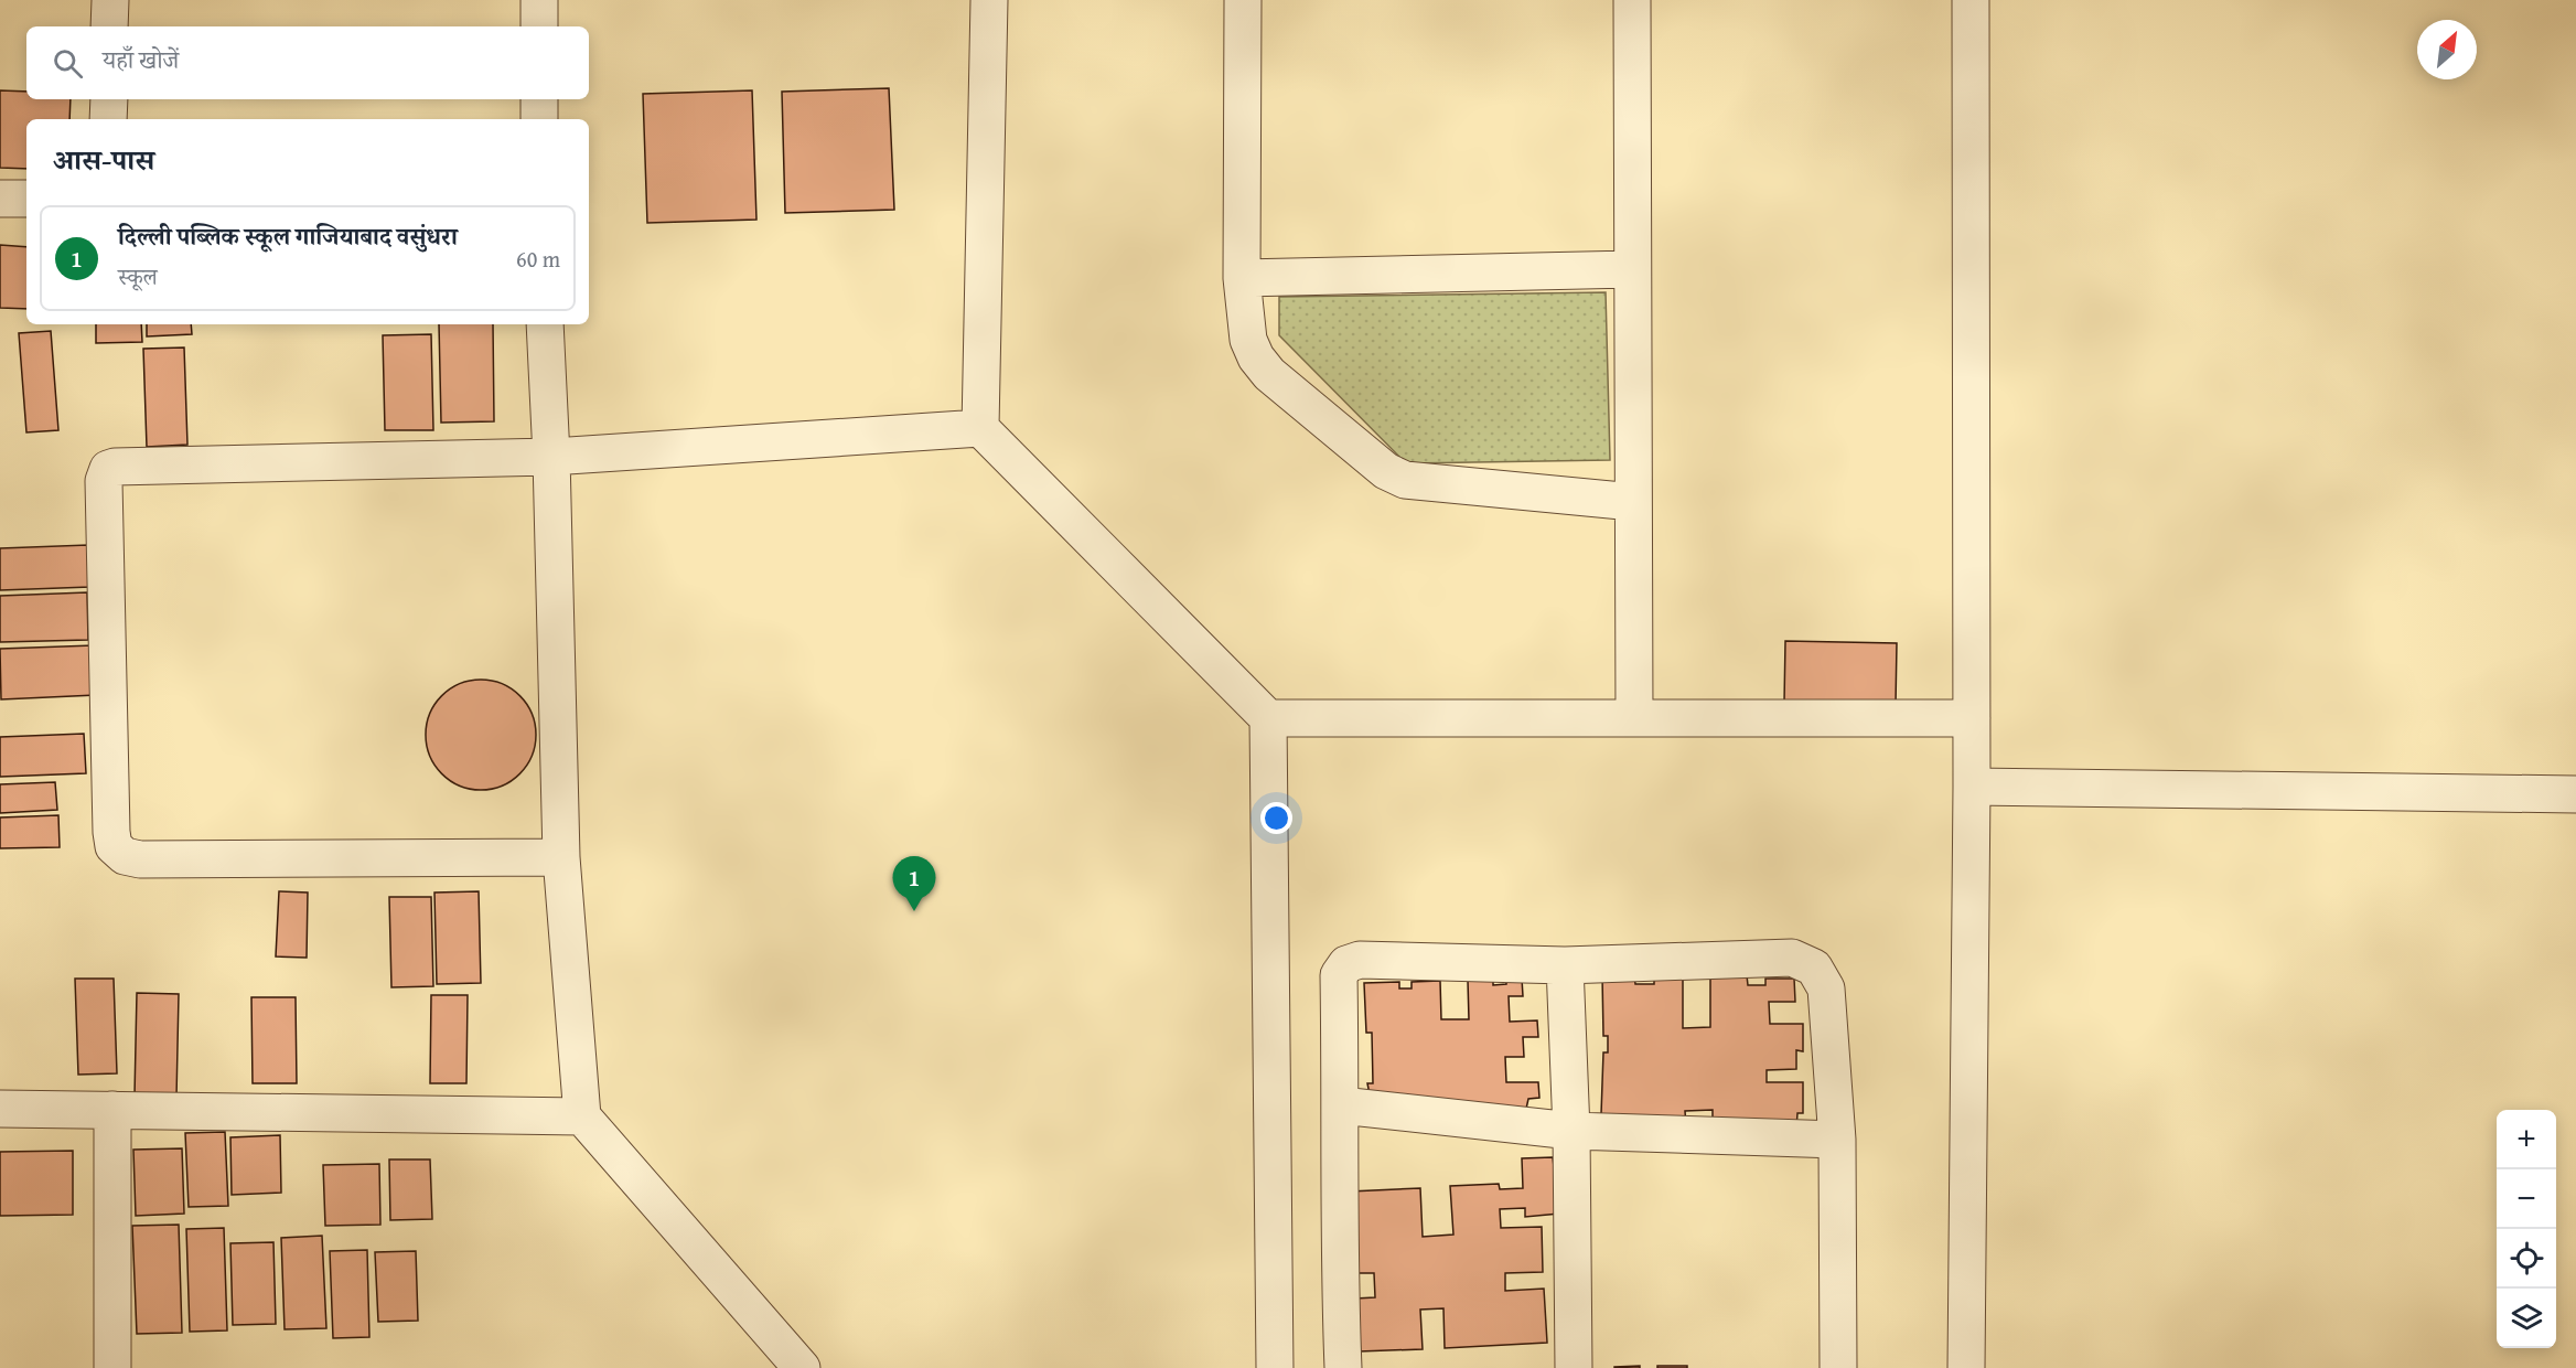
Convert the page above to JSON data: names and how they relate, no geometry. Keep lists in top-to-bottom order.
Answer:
{
  "north": "top right",
  "page": {
    "search": "यहाँ खोजें",
    "heading": "आस-पास",
    "list": [
      {
        "mark": "1",
        "name": "दिल्ली पब्लिक स्कूल गाजियाबाद वसुंधरा",
        "note": "स्कूल",
        "value": "60 m"
      }
    ],
    "pins": "1",
    "map_buttons": ["+", "−"]
  }
}
